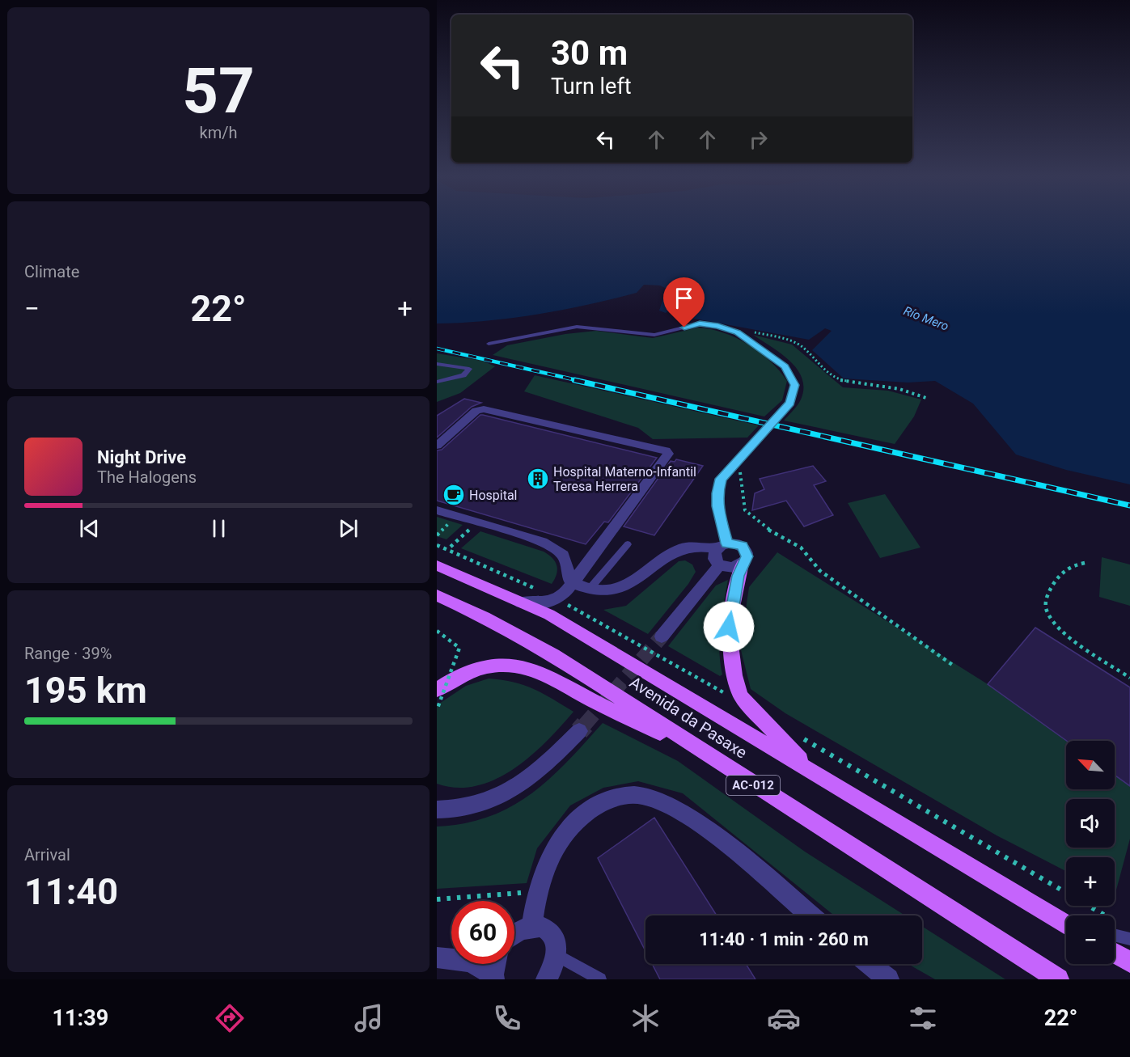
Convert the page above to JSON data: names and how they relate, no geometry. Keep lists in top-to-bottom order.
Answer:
{
  "streets": {
    "main road": ["Avenida da Pasaxe", "AC-012"]
  },
  "water": ["Río Mero"],
  "places": {
    "building": ["Hospital Materno-Infantil Teresa Herrera"],
    "cafe": ["Hospital"]
  },
  "north": "top left",
  "page": {
    "tile": [
      ["57", "km/h"],
      "Climate",
      ["Range · 39%", "195 km"],
      ["Arrival", "11:40"]
    ],
    "turn": ["30 m", "Turn left"],
    "heat": ["−", "22°", "+"],
    "song": ["Night Drive", "The Halogens"],
    "map_buttons": ["+", "−"],
    "limit": "60",
    "trip": "11:40 · 1 min · 260 m",
    "tabs": ["11:39", "22°"]
  }
}
